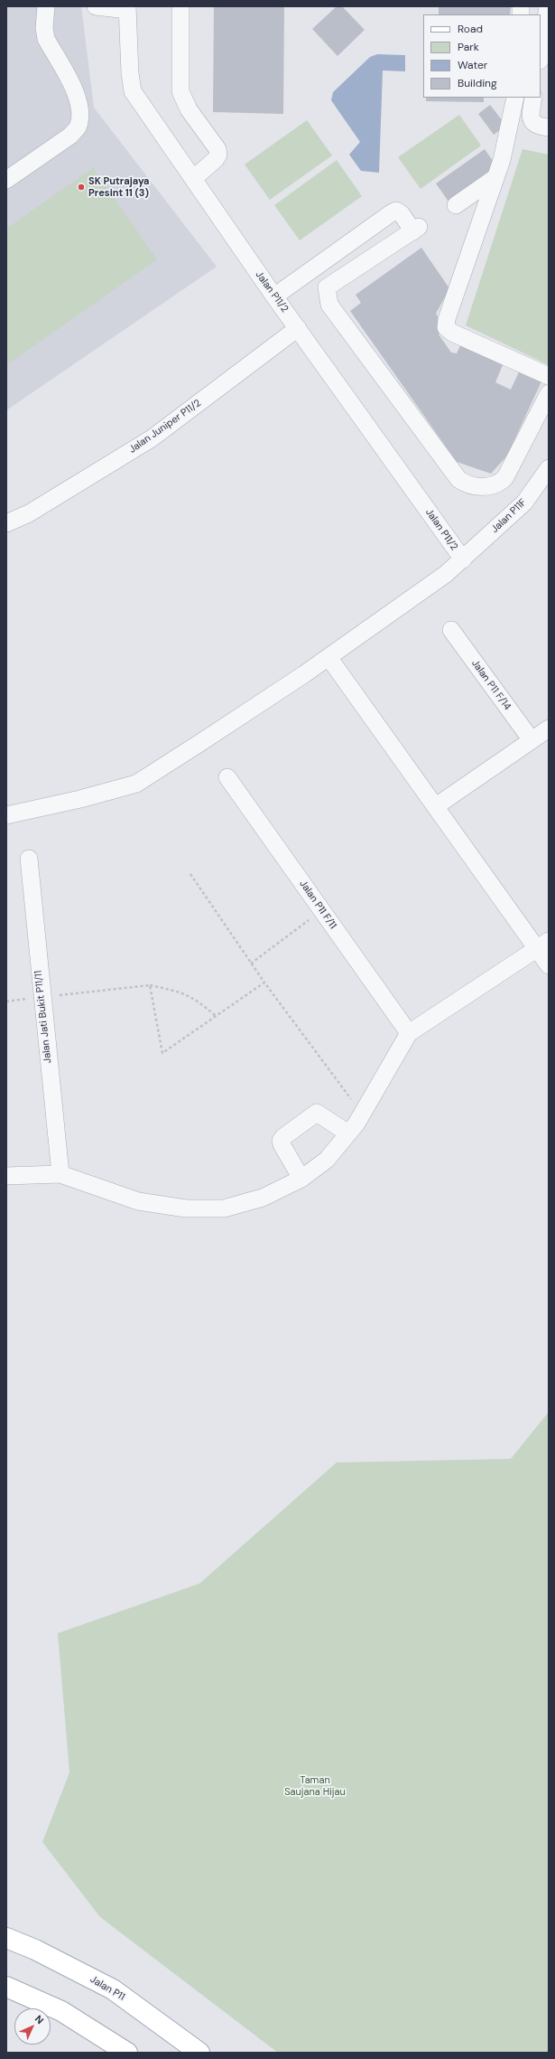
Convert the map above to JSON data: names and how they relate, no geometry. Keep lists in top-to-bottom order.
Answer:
{
  "streets": {
    "main road": ["Jalan P11"],
    "street": [
      "Jalan P11/2",
      "Jalan Juniper P11/2",
      "Jalan P11F",
      "Jalan P11 F/14",
      "Jalan P11 F/11",
      "Jalan Jati Bukit P11/11"
    ]
  },
  "crossings": [
    ["Jalan P11/2", "Jalan Juniper P11/2"],
    ["Jalan P11/2", "Jalan P11F"]
  ],
  "parks": ["Taman Saujana Hijau"],
  "places": ["SK Putrajaya Presint 11 (3)"],
  "legend": [
    "Road",
    "Park",
    "Water",
    "Building"
  ],
  "north": "top right"
}
